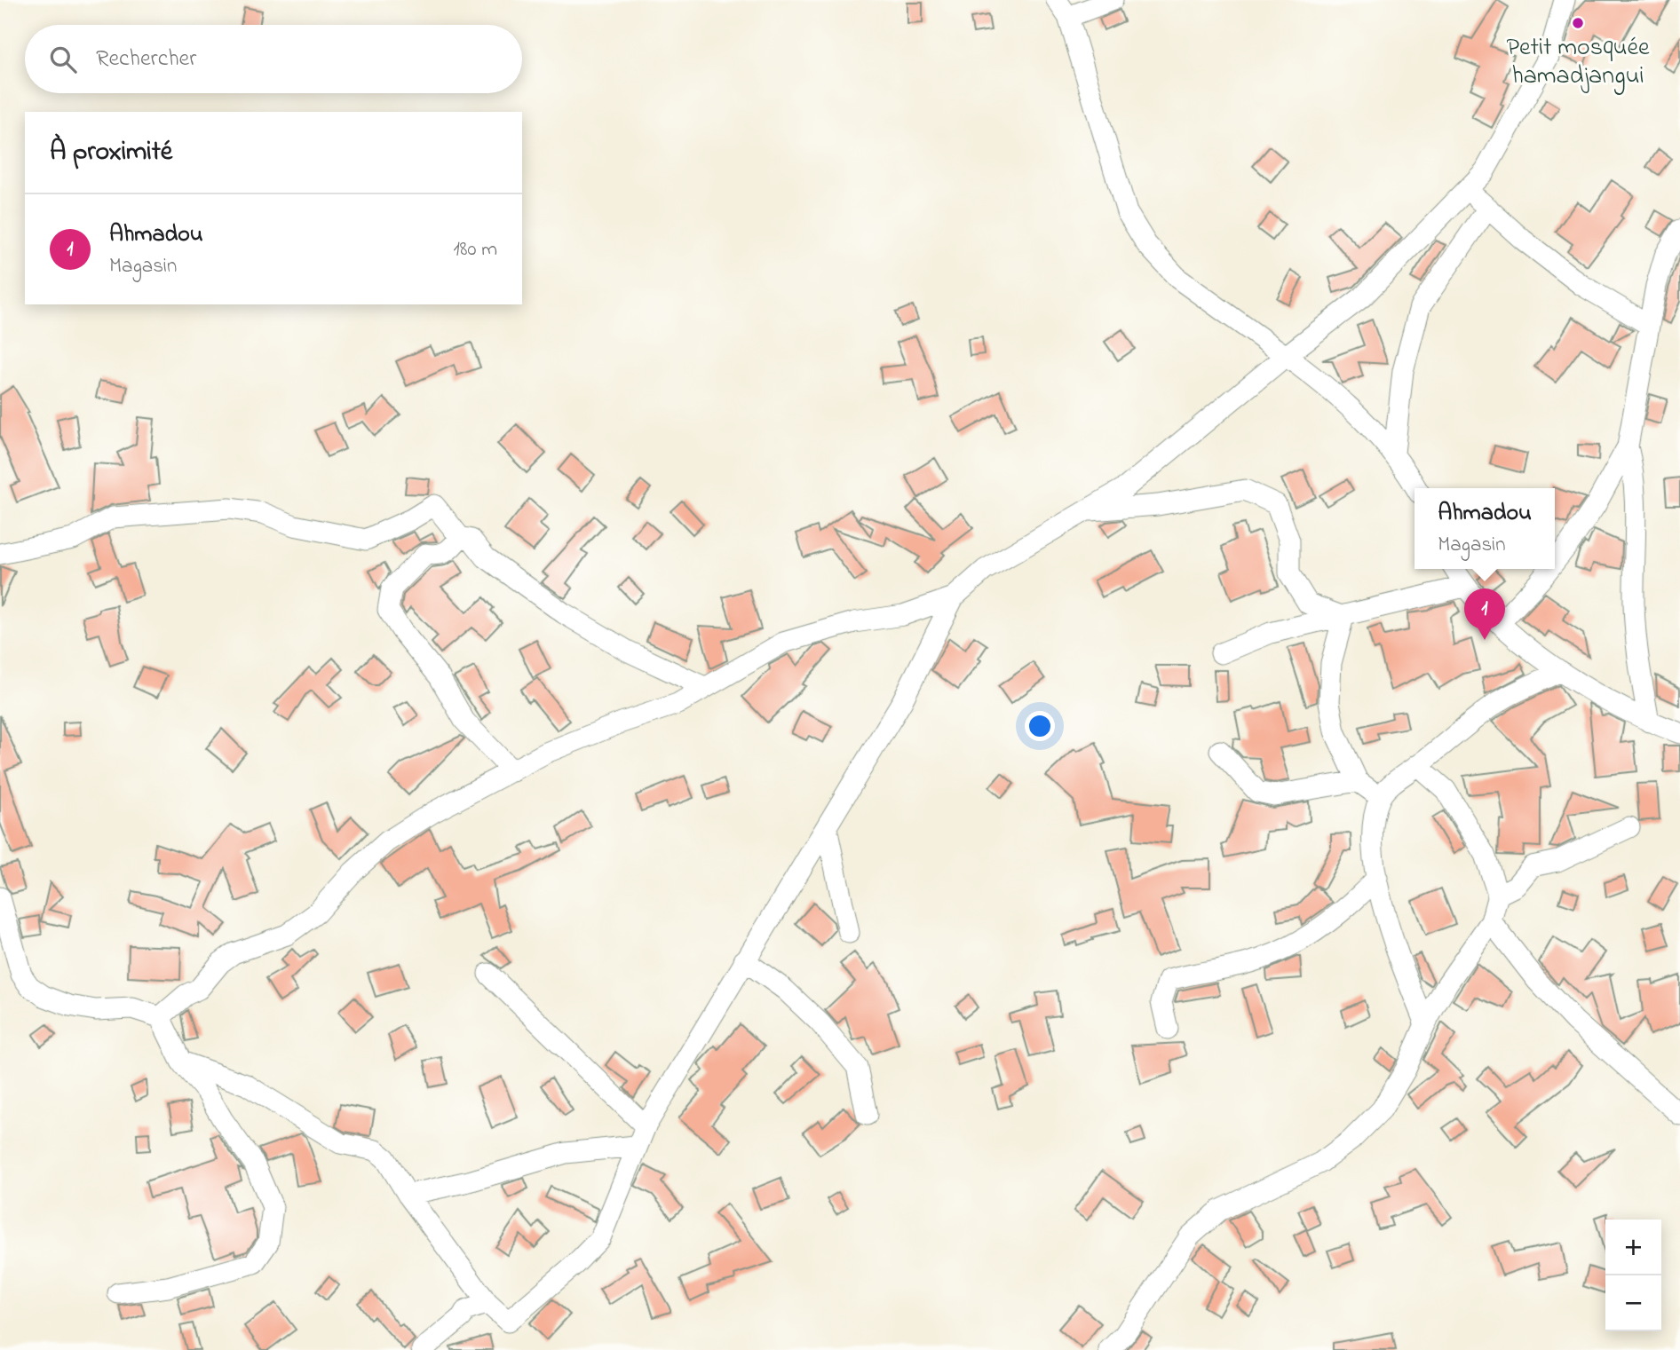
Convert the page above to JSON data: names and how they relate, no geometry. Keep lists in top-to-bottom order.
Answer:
{
  "places": ["Petit mosquée hamadjangui"],
  "page": {
    "search": "Rechercher",
    "heading": "À proximité",
    "list": [
      {
        "mark": "1",
        "name": "Ahmadou",
        "note": "Magasin",
        "value": "180 m"
      }
    ],
    "popup": ["Ahmadou", "Magasin"],
    "pins": "1",
    "map_buttons": ["+", "−"]
  }
}
